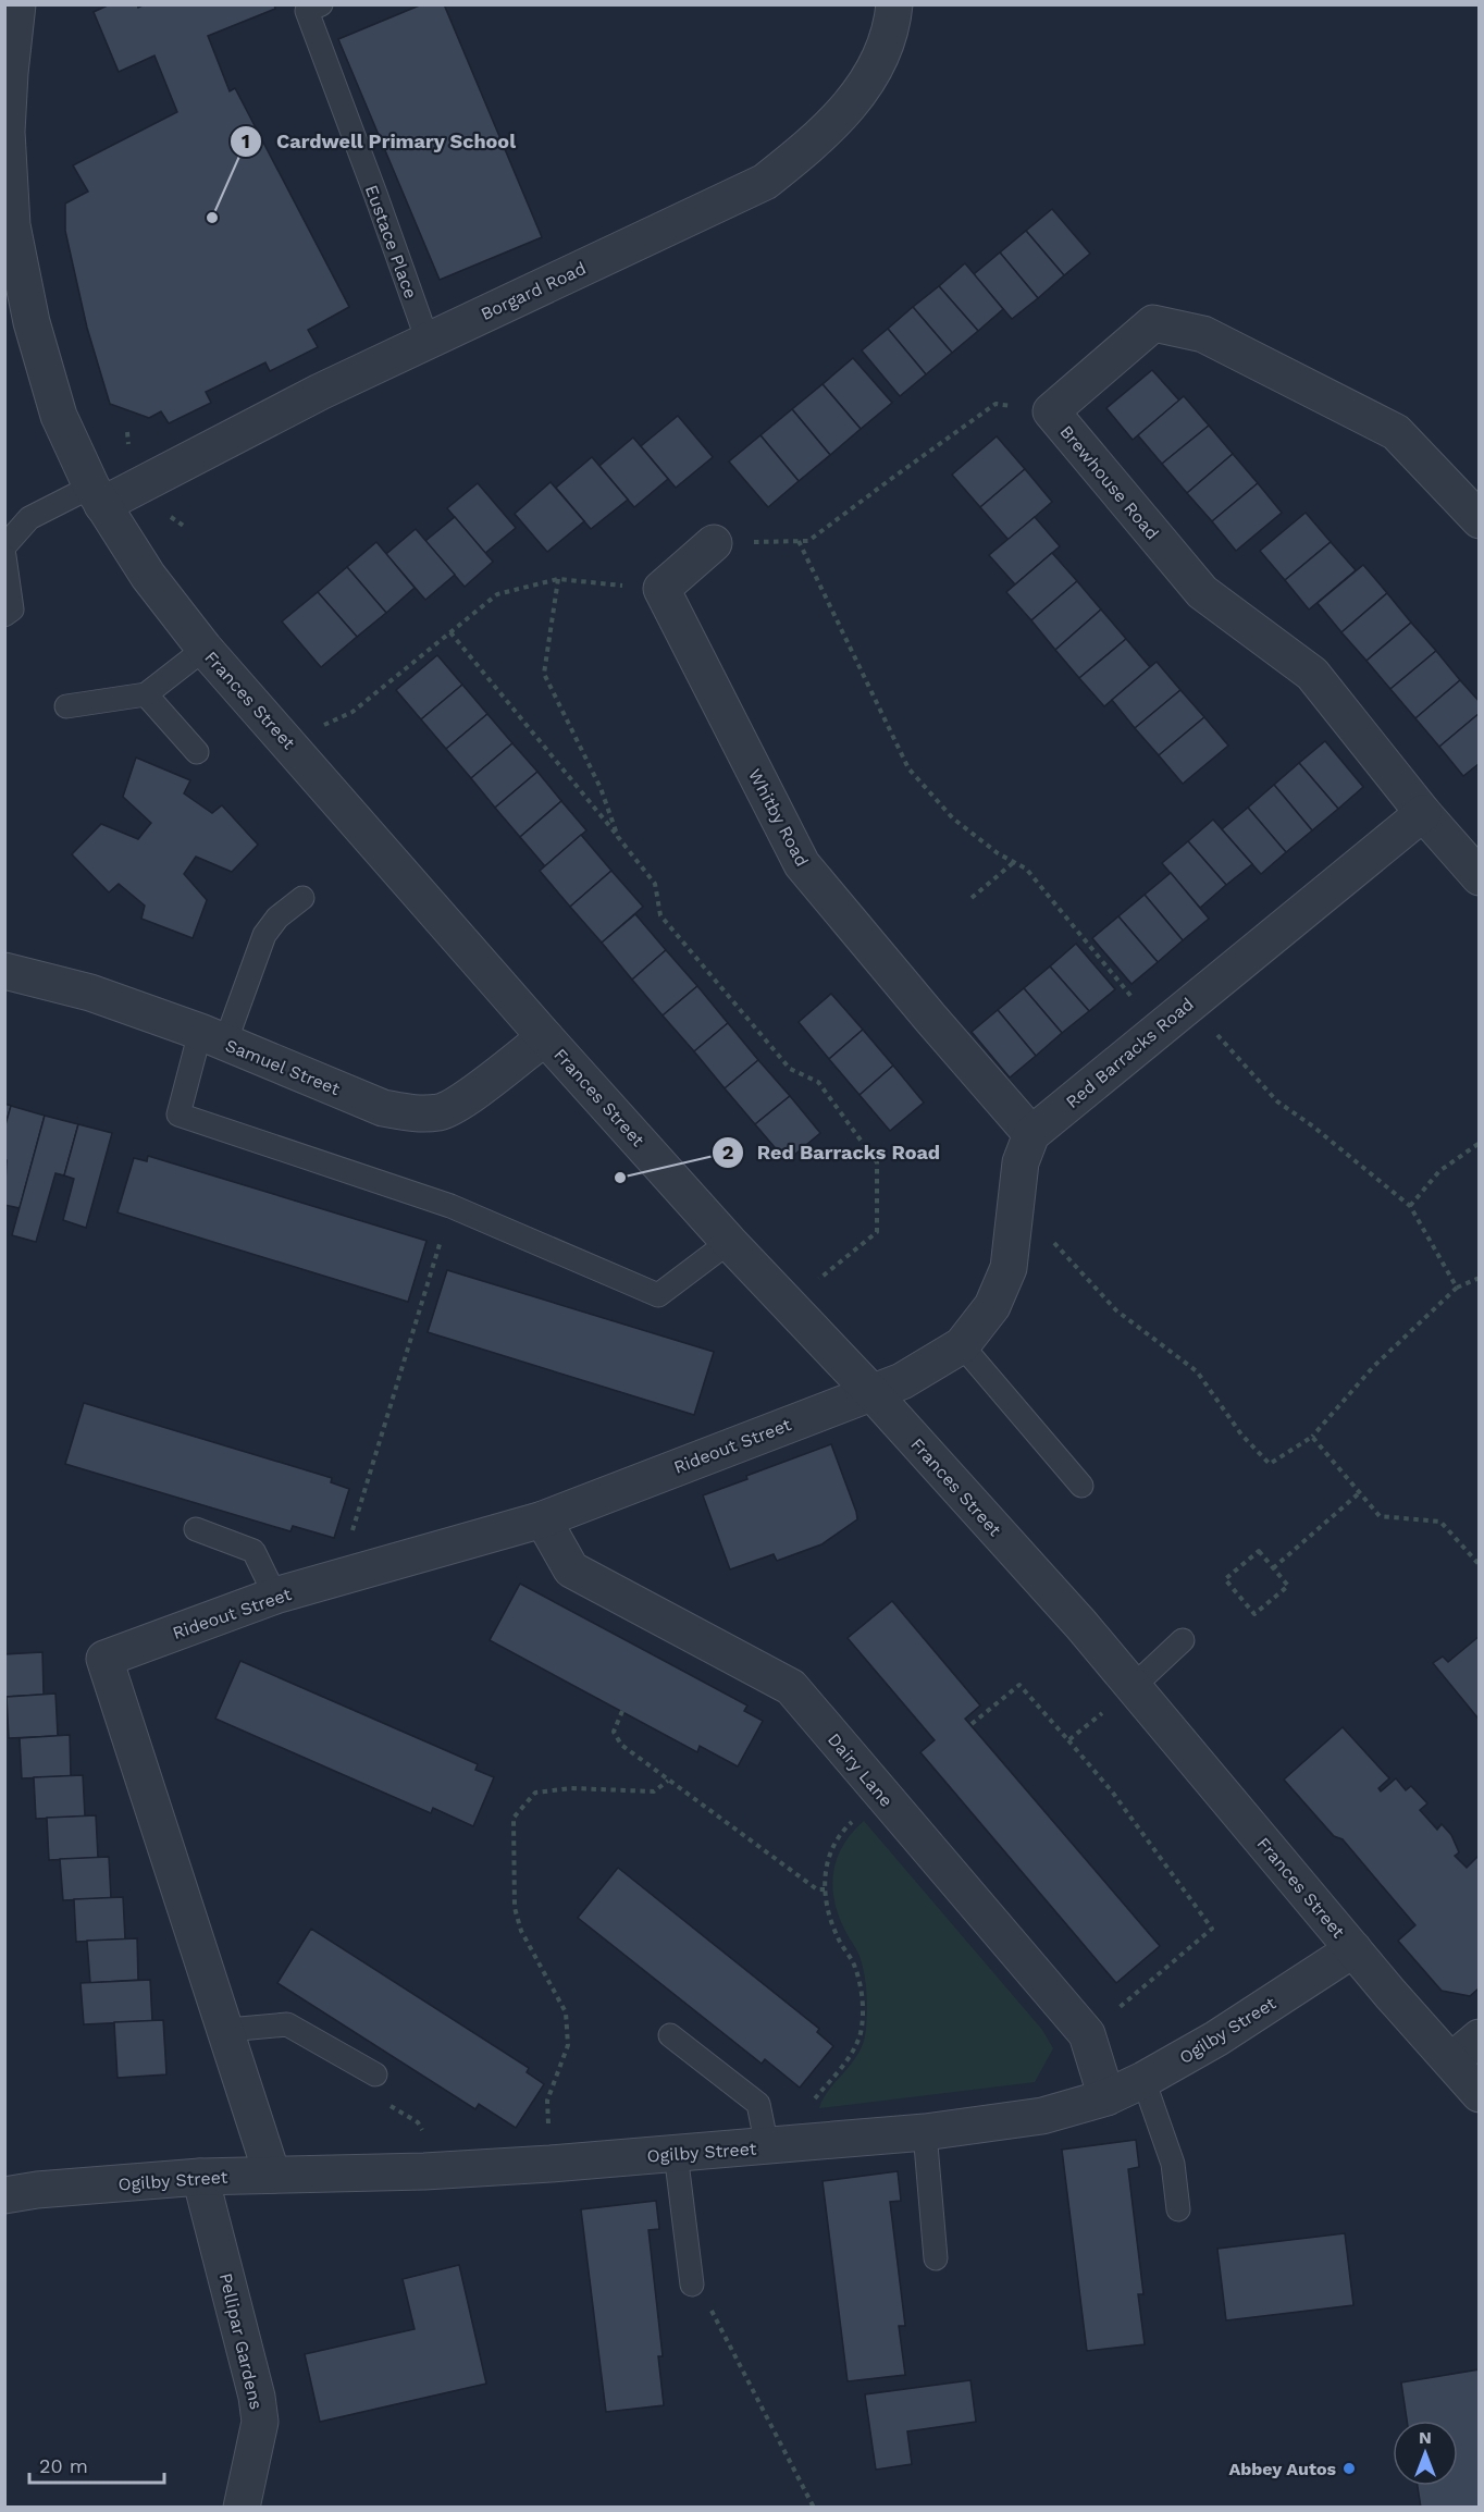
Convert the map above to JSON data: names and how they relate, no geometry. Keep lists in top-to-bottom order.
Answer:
{
  "streets": {
    "street": [
      "Borgard Road",
      "Brewhouse Road",
      "Frances Street",
      "Whitby Road",
      "Red Barracks Road",
      "Samuel Street",
      "Rideout Street",
      "Dairy Lane",
      "Ogilby Street",
      "Pellipar Gardens"
    ],
    "lane": ["Eustace Place"]
  },
  "crossings": [
    ["Eustace Place", "Borgard Road"],
    ["Borgard Road", "Frances Street"],
    ["Brewhouse Road", "Red Barracks Road"],
    ["Frances Street", "Samuel Street"],
    ["Frances Street", "Rideout Street"],
    ["Frances Street", "Ogilby Street"],
    ["Whitby Road", "Red Barracks Road"],
    ["Rideout Street", "Dairy Lane"],
    ["Rideout Street", "Ogilby Street"],
    ["Dairy Lane", "Ogilby Street"],
    ["Ogilby Street", "Pellipar Gardens"]
  ],
  "places": ["Cardwell Primary School", "Red Barracks Road", "Abbey Autos"],
  "scale_bar": "20 m",
  "north": "top"
}
